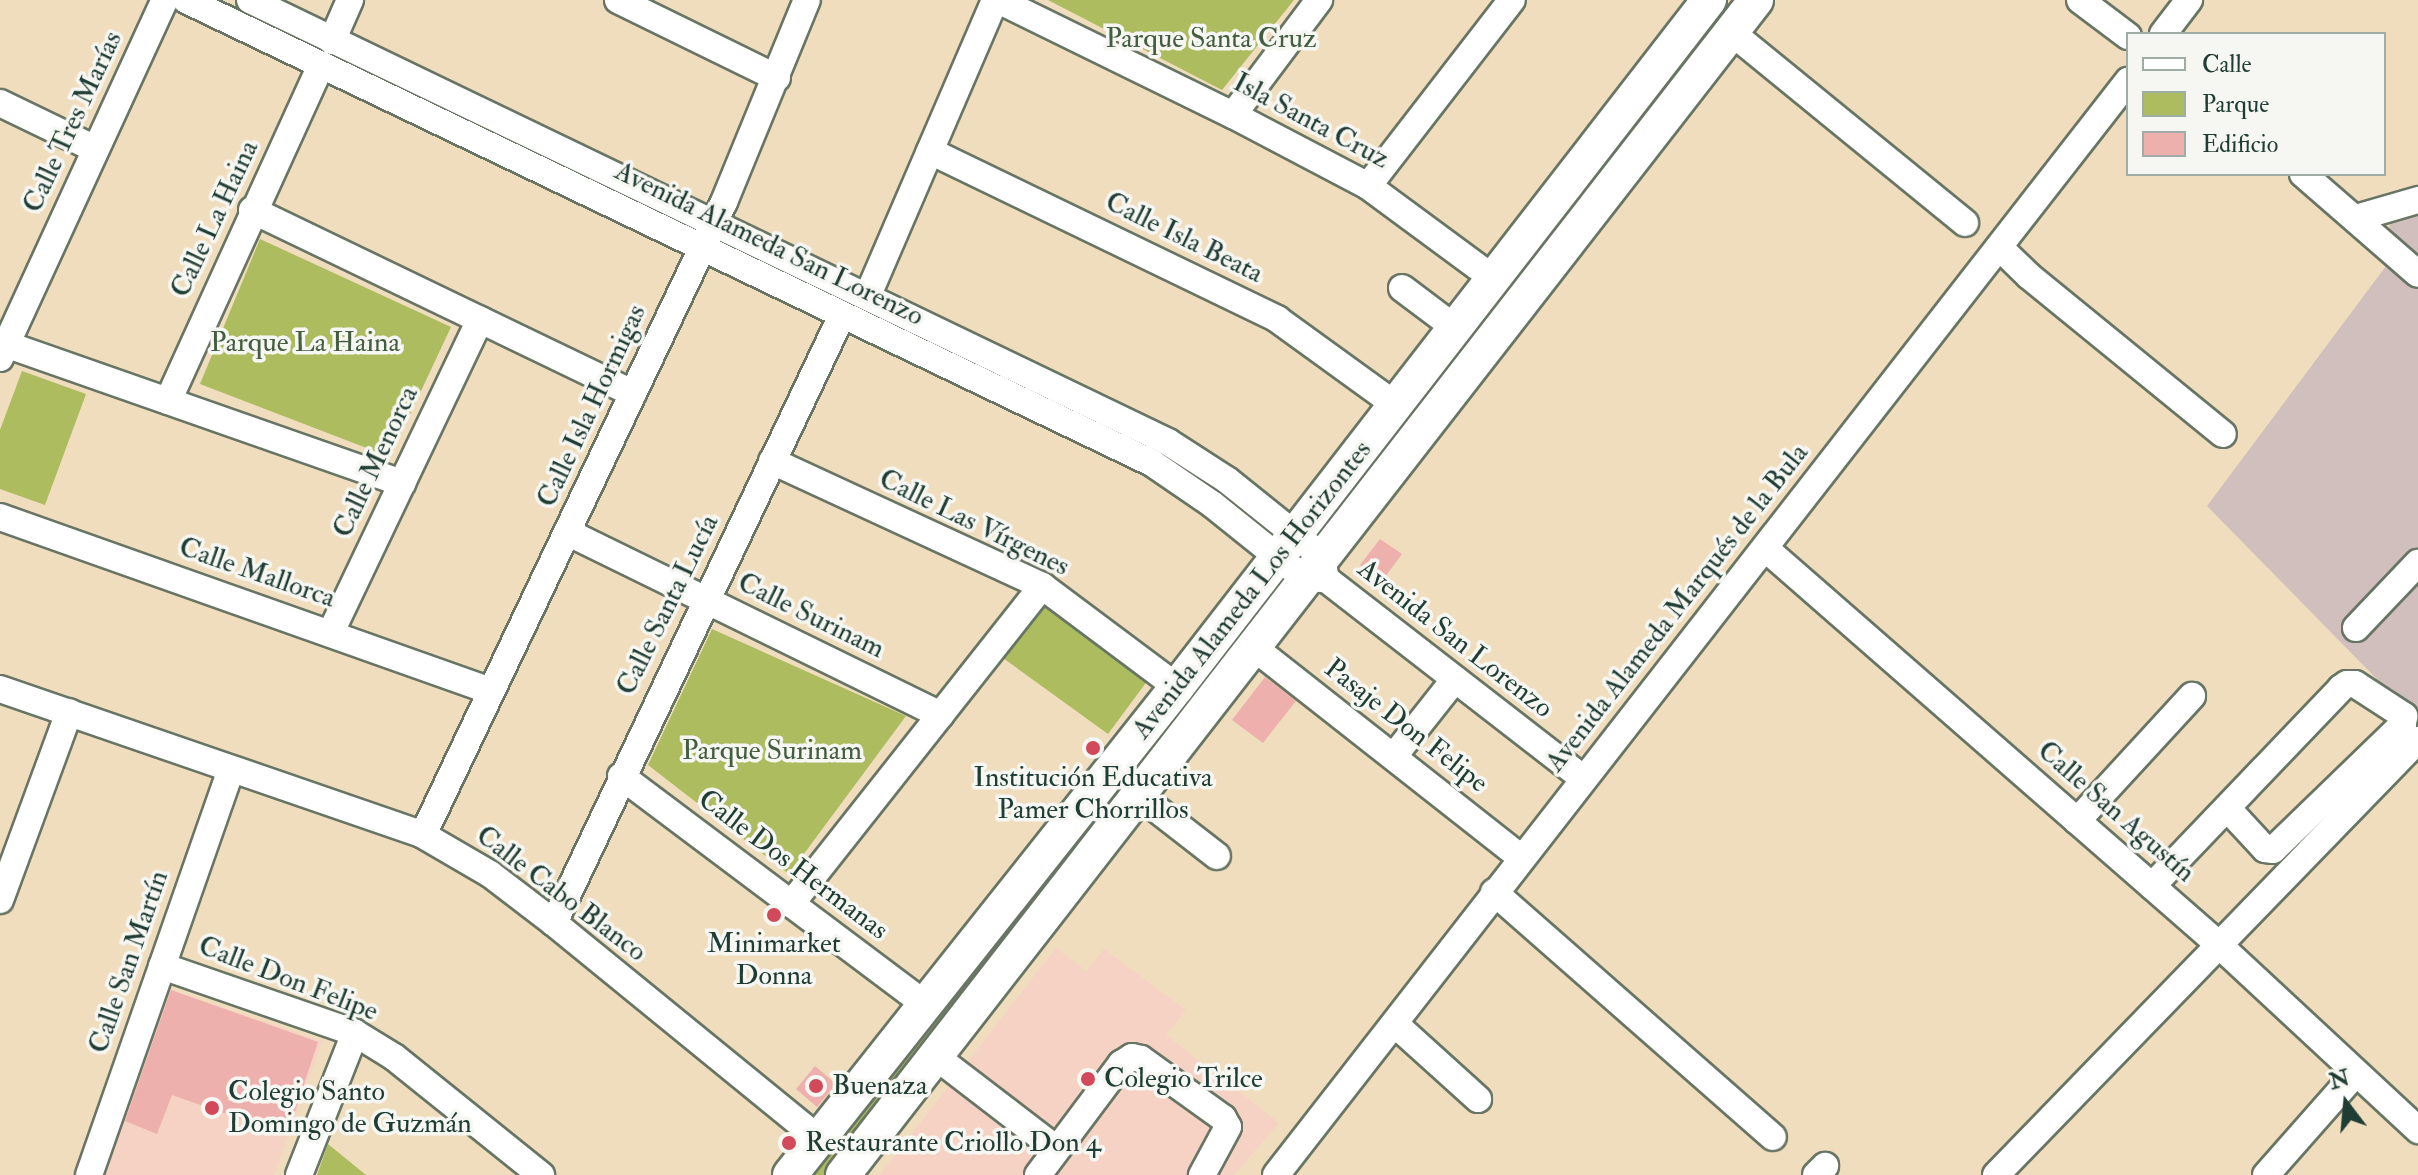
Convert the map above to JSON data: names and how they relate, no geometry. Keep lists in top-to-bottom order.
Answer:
{
  "streets": {
    "main road": ["Avenida Alameda Los Horizontes"],
    "street": [
      "Isla Santa Cruz",
      "Calle Tres Marías",
      "Calle La Haina",
      "Calle Isla Beata",
      "Avenida Alameda San Lorenzo",
      "Calle Isla Hormigas",
      "Calle Menorca",
      "Calle Las Vírgenes",
      "Calle Mallorca",
      "Calle Santa Lucía",
      "Avenida Alameda Marqués de la Bula",
      "Calle Surinam",
      "Avenida San Lorenzo",
      "Pasaje Don Felipe",
      "Calle San Agustín",
      "Calle Dos Hermanas",
      "Calle Cabo Blanco",
      "Calle San Martín",
      "Calle Don Felipe"
    ]
  },
  "crossings": [
    ["Isla Santa Cruz", "Avenida Alameda Los Horizontes"],
    ["Calle La Haina", "Avenida Alameda San Lorenzo"],
    ["Calle Isla Beata", "Avenida Alameda Los Horizontes"],
    ["Avenida Alameda San Lorenzo", "Calle Isla Hormigas"],
    ["Avenida Alameda San Lorenzo", "Avenida Alameda Los Horizontes"],
    ["Avenida Alameda San Lorenzo", "Calle Santa Lucía"],
    ["Avenida Alameda San Lorenzo", "Avenida San Lorenzo"],
    ["Calle Isla Hormigas", "Calle Mallorca"],
    ["Calle Isla Hormigas", "Calle Surinam"],
    ["Calle Isla Hormigas", "Calle Cabo Blanco"],
    ["Calle Menorca", "Calle Mallorca"],
    ["Calle Las Vírgenes", "Avenida Alameda Los Horizontes"],
    ["Calle Las Vírgenes", "Calle Santa Lucía"],
    ["Avenida Alameda Los Horizontes", "Avenida San Lorenzo"],
    ["Avenida Alameda Los Horizontes", "Pasaje Don Felipe"],
    ["Avenida Alameda Los Horizontes", "Calle Dos Hermanas"],
    ["Avenida Alameda Los Horizontes", "Calle Cabo Blanco"],
    ["Calle Santa Lucía", "Calle Surinam"],
    ["Calle Santa Lucía", "Calle Dos Hermanas"],
    ["Calle Santa Lucía", "Calle Cabo Blanco"],
    ["Avenida Alameda Marqués de la Bula", "Avenida San Lorenzo"],
    ["Avenida Alameda Marqués de la Bula", "Pasaje Don Felipe"],
    ["Avenida Alameda Marqués de la Bula", "Calle San Agustín"],
    ["Calle Cabo Blanco", "Calle San Martín"],
    ["Calle San Martín", "Calle Don Felipe"]
  ],
  "parks": ["Parque Santa Cruz", "Parque La Haina", "Parque Surinam"],
  "places": [
    "Institución Educativa Pamer Chorrillos",
    "Minimarket Donna",
    "Colegio Trilce",
    "Buenaza",
    "Colegio Santo Domingo de Guzmán",
    "Restaurante Criollo Don 4"
  ],
  "legend": ["Calle", "Parque", "Edificio"],
  "north": "top"
}
